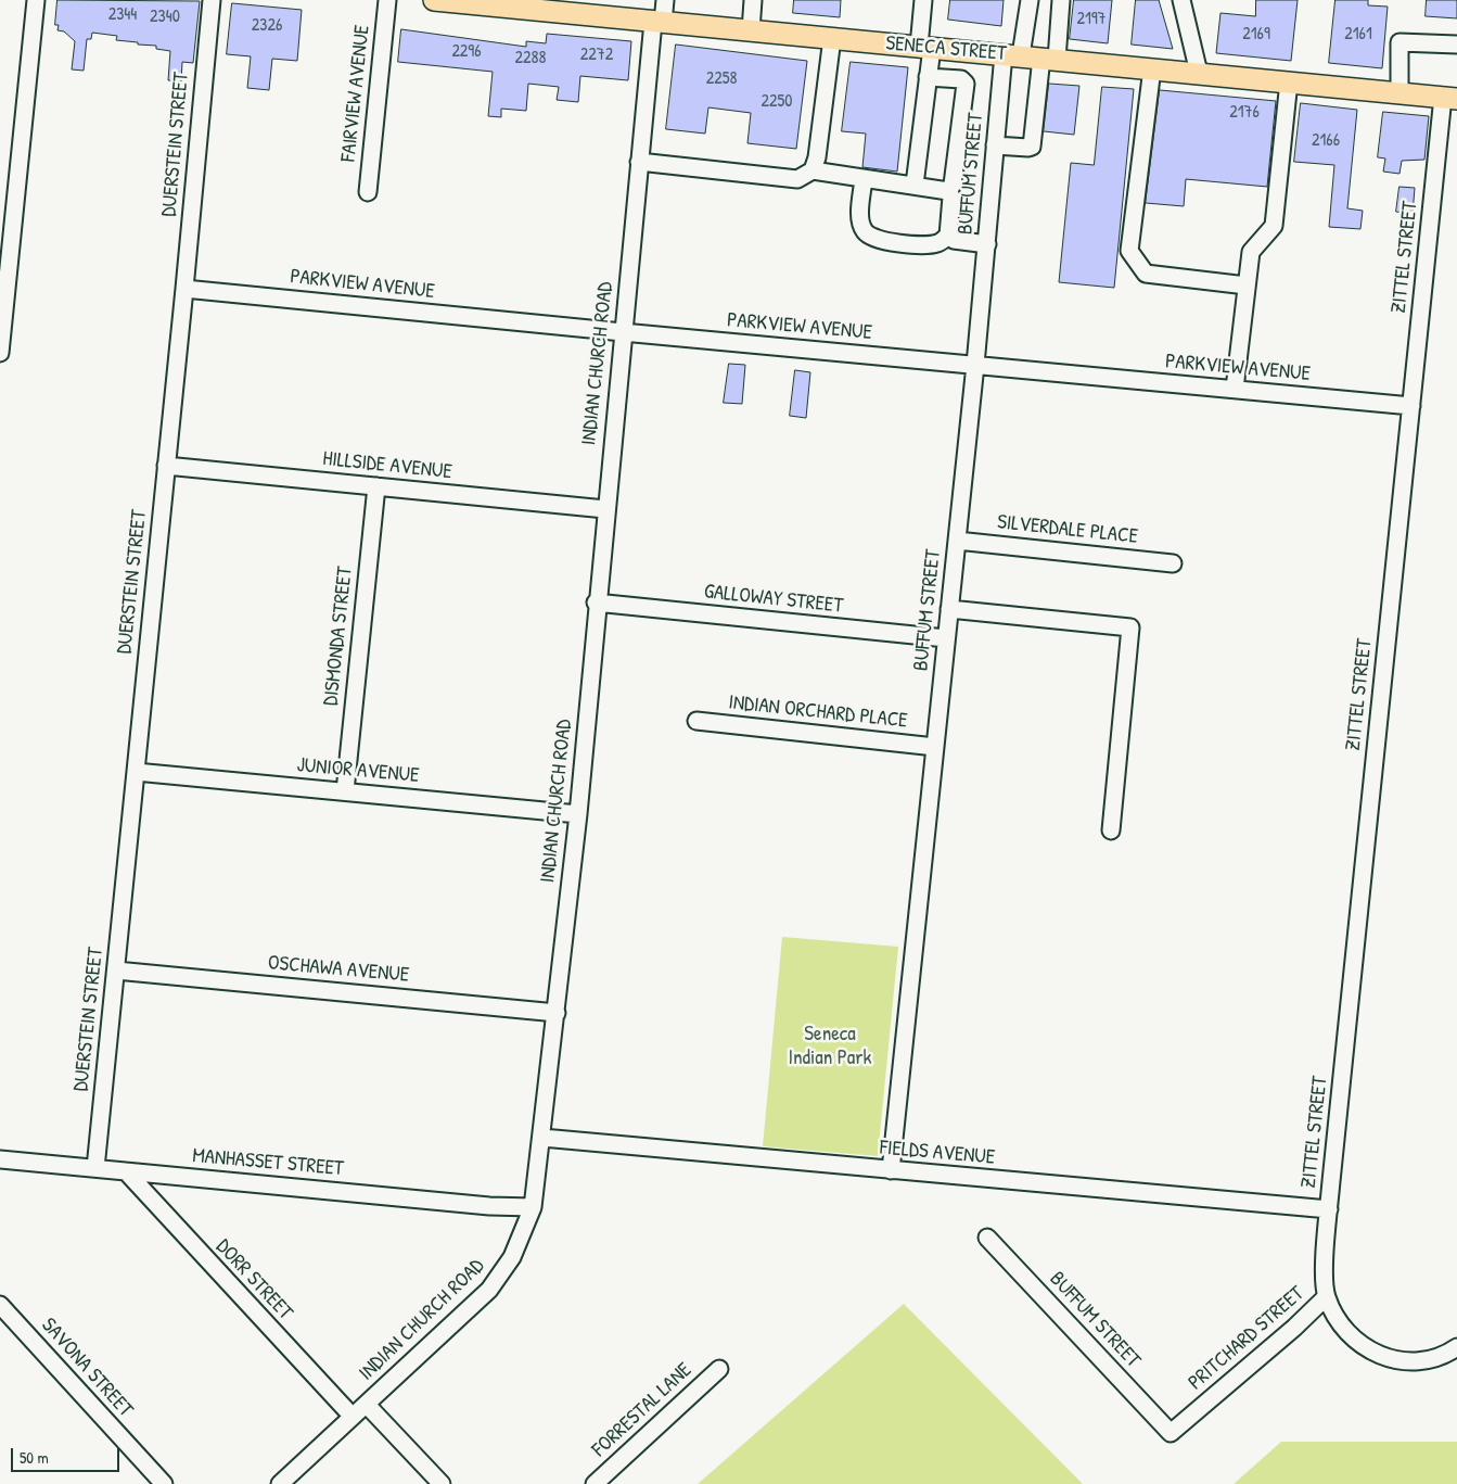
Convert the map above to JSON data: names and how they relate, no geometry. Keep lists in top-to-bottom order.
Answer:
{
  "streets": {
    "main road": ["SENECA STREET"],
    "street": [
      "FAIRVIEW AVENUE",
      "DUERSTEIN STREET",
      "BUFFUM STREET",
      "ZITTEL STREET",
      "PARKVIEW AVENUE",
      "INDIAN CHURCH ROAD",
      "HILLSIDE AVENUE",
      "SILVERDALE PLACE",
      "GALLOWAY STREET",
      "DISMONDA STREET",
      "INDIAN ORCHARD PLACE",
      "JUNIOR AVENUE",
      "OSCHAWA AVENUE",
      "FIELDS AVENUE",
      "MANHASSET STREET",
      "DORR STREET",
      "PRITCHARD STREET",
      "SAVONA STREET",
      "FORRESTAL LANE"
    ]
  },
  "crossings": [
    ["SENECA STREET", "BUFFUM STREET"],
    ["SENECA STREET", "ZITTEL STREET"],
    ["SENECA STREET", "INDIAN CHURCH ROAD"],
    ["DUERSTEIN STREET", "PARKVIEW AVENUE"],
    ["DUERSTEIN STREET", "HILLSIDE AVENUE"],
    ["DUERSTEIN STREET", "JUNIOR AVENUE"],
    ["DUERSTEIN STREET", "OSCHAWA AVENUE"],
    ["DUERSTEIN STREET", "MANHASSET STREET"],
    ["BUFFUM STREET", "PARKVIEW AVENUE"],
    ["BUFFUM STREET", "SILVERDALE PLACE"],
    ["BUFFUM STREET", "GALLOWAY STREET"],
    ["BUFFUM STREET", "INDIAN ORCHARD PLACE"],
    ["BUFFUM STREET", "FIELDS AVENUE"],
    ["BUFFUM STREET", "PRITCHARD STREET"],
    ["ZITTEL STREET", "PARKVIEW AVENUE"],
    ["ZITTEL STREET", "FIELDS AVENUE"],
    ["ZITTEL STREET", "PRITCHARD STREET"],
    ["PARKVIEW AVENUE", "INDIAN CHURCH ROAD"],
    ["INDIAN CHURCH ROAD", "HILLSIDE AVENUE"],
    ["INDIAN CHURCH ROAD", "GALLOWAY STREET"],
    ["INDIAN CHURCH ROAD", "JUNIOR AVENUE"],
    ["INDIAN CHURCH ROAD", "OSCHAWA AVENUE"],
    ["INDIAN CHURCH ROAD", "FIELDS AVENUE"],
    ["INDIAN CHURCH ROAD", "MANHASSET STREET"],
    ["INDIAN CHURCH ROAD", "DORR STREET"],
    ["HILLSIDE AVENUE", "DISMONDA STREET"],
    ["DISMONDA STREET", "JUNIOR AVENUE"],
    ["MANHASSET STREET", "DORR STREET"]
  ],
  "parks": ["Seneca Indian Park"],
  "house_numbers": [
    "2344",
    "2340",
    "2197",
    "2326",
    "2169",
    "2161",
    "2296",
    "2272",
    "2288",
    "2258",
    "2250",
    "2176",
    "2166"
  ],
  "scale_bar": "50 m"
}
